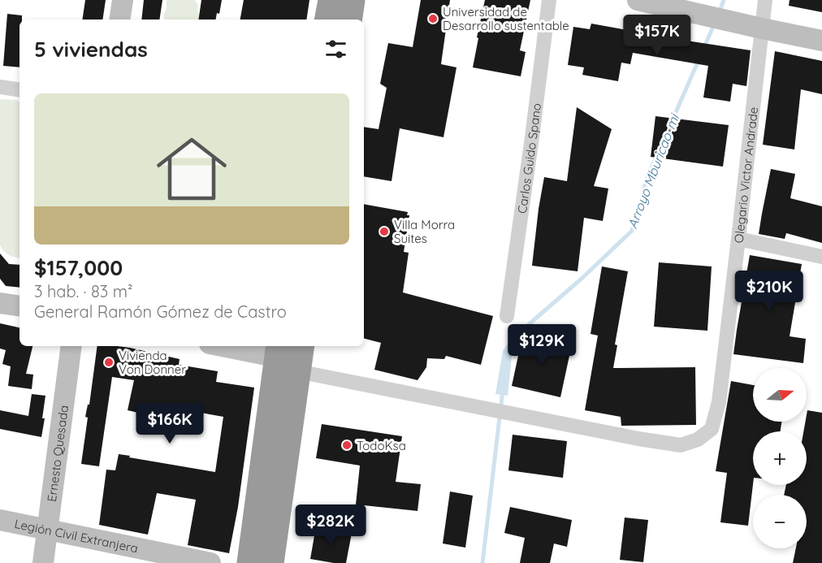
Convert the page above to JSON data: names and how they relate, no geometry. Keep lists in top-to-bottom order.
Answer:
{
  "streets": {
    "street": [
      "Carlos Guido Spano",
      "Olegario Victor Andrade",
      "Ernesto Quesada",
      "Legión Civil Extranjera"
    ]
  },
  "crossings": [
    ["Ernesto Quesada", "Legión Civil Extranjera"]
  ],
  "water": ["Arroyo Mburicao-mi"],
  "places": [
    "Universidad de Desarrollo sustentable",
    "Villa Morra Suites",
    "Vivienda Von Donner",
    "TodoKsa"
  ],
  "north": "right",
  "page": {
    "price": [
      "$157K",
      "$210K",
      "$129K",
      "$166K",
      "$282K"
    ],
    "heading": "5 viviendas",
    "list": [
      {
        "name": "$157,000",
        "note": "3 hab. · 83 m² · General Ramón Gómez de Castro"
      }
    ],
    "map_buttons": ["+", "−"]
  }
}
